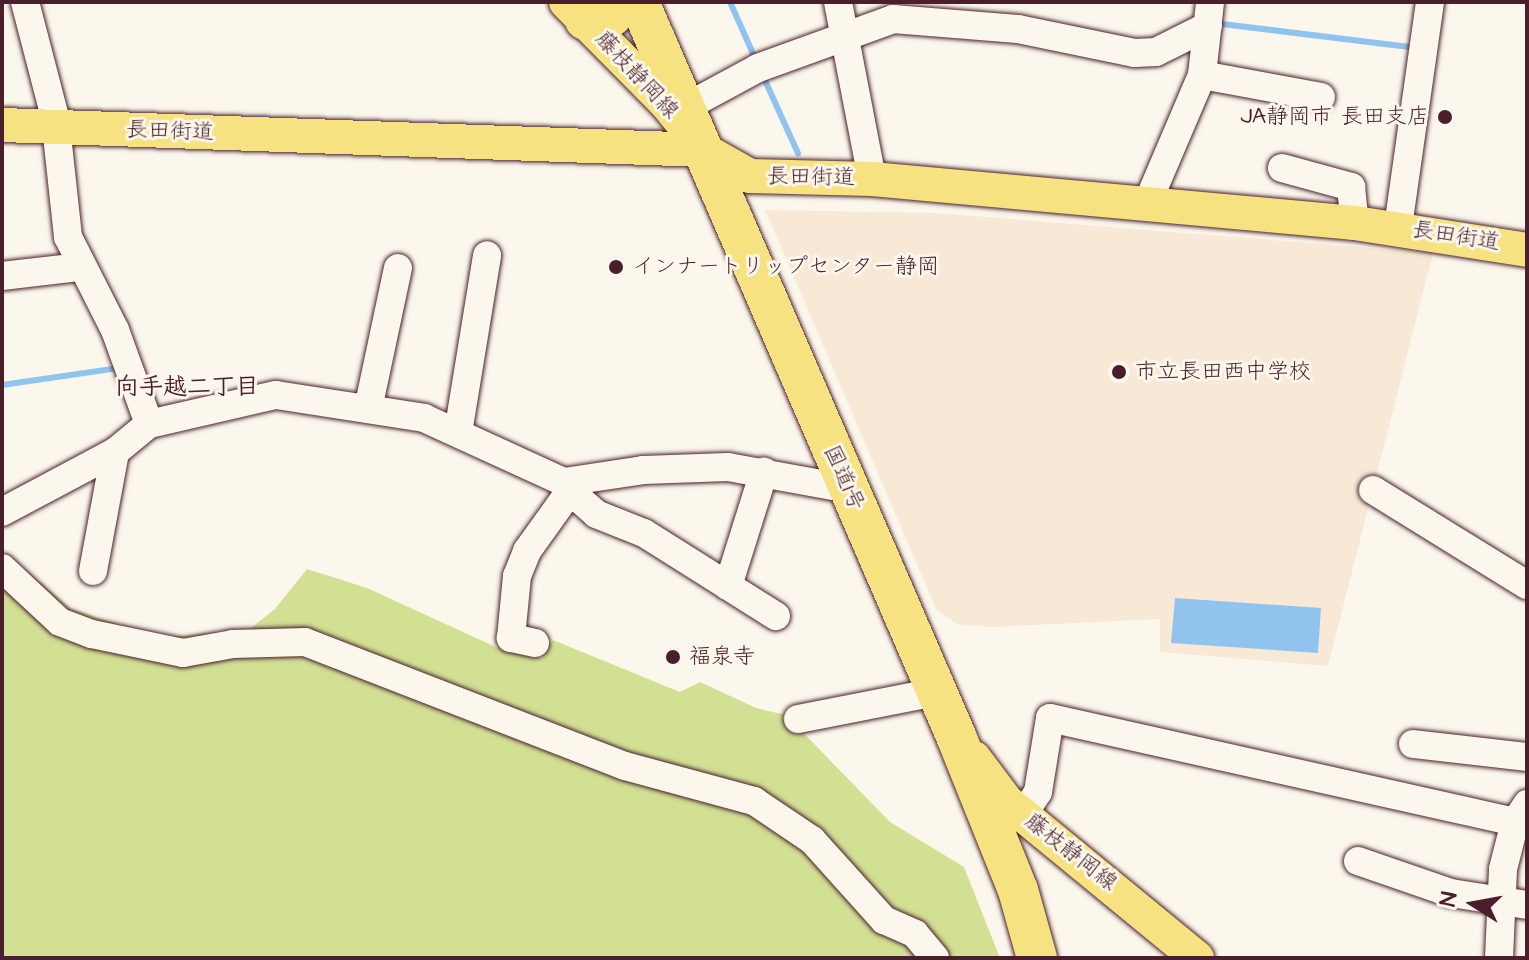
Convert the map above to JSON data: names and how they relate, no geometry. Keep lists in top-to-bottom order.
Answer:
{
  "streets": {
    "highway": ["国道1号"],
    "main road": ["藤枝静岡線", "長田街道"]
  },
  "crossings": [
    ["藤枝静岡線", "長田街道"],
    ["藤枝静岡線", "国道1号"],
    ["長田街道", "国道1号"]
  ],
  "districts": ["向手越二丁目"],
  "places": [
    "JA静岡市 長田支店",
    "インナートリップセンター静岡",
    "市立長田西中学校",
    "福泉寺"
  ],
  "north": "left"
}
